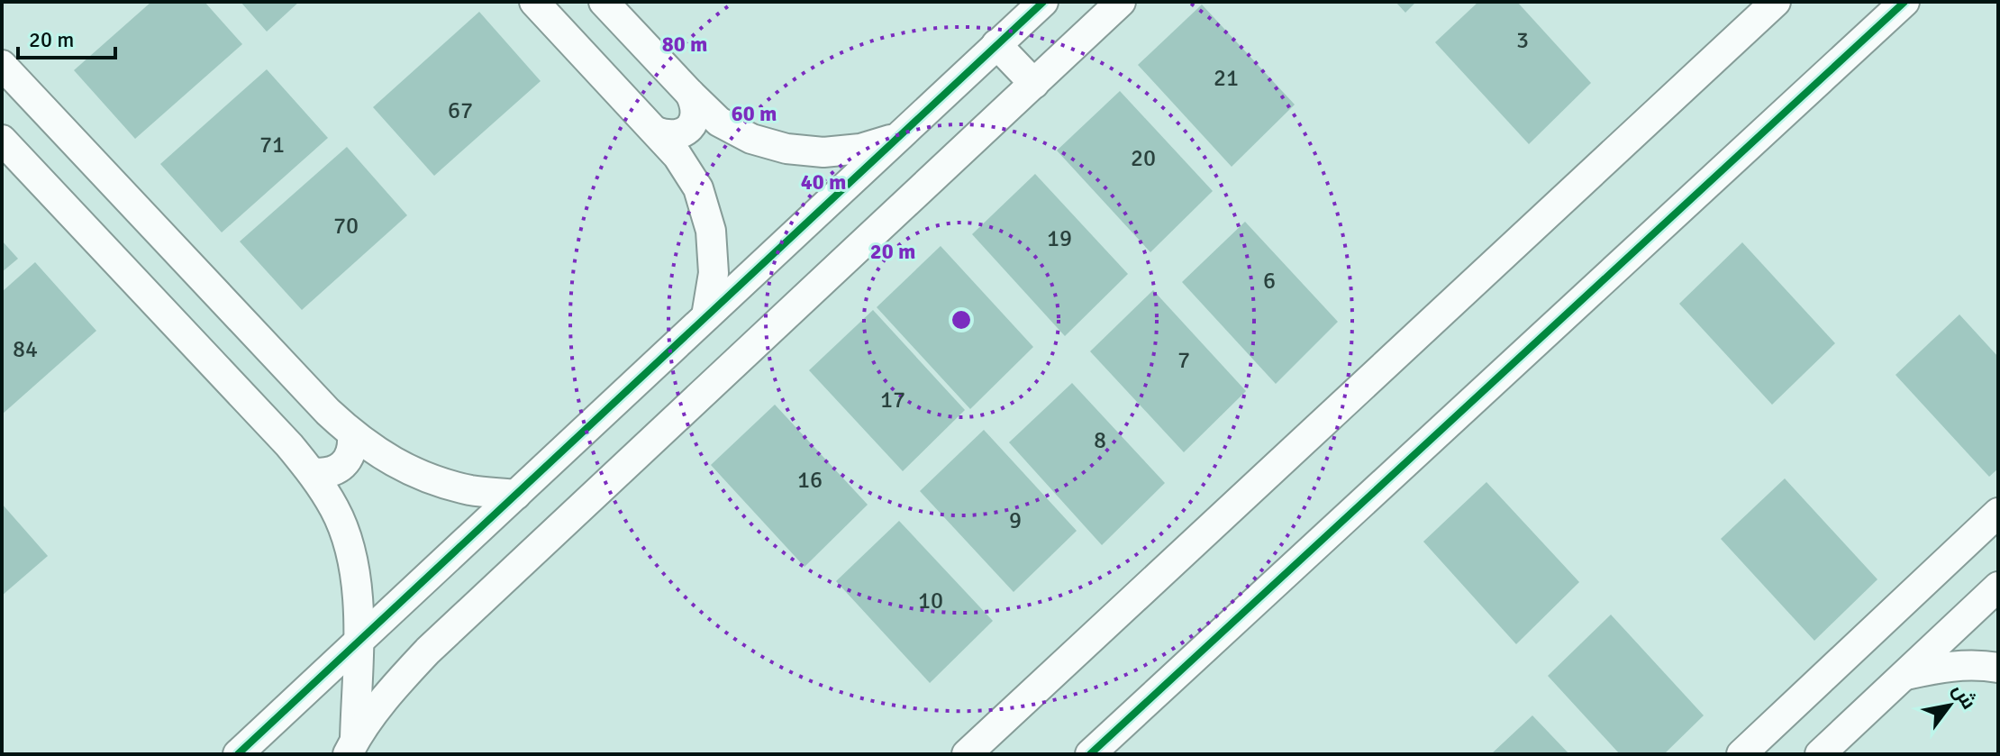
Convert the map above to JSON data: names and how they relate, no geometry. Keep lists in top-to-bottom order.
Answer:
{
  "house_numbers": [
    "3",
    "21",
    "67",
    "71",
    "20",
    "70",
    "19",
    "6",
    "84",
    "7",
    "17",
    "8",
    "16",
    "9",
    "10"
  ],
  "scale_bar": "20 m",
  "north": "top right",
  "rings": [
    "80 m",
    "60 m",
    "40 m",
    "20 m"
  ]
}
